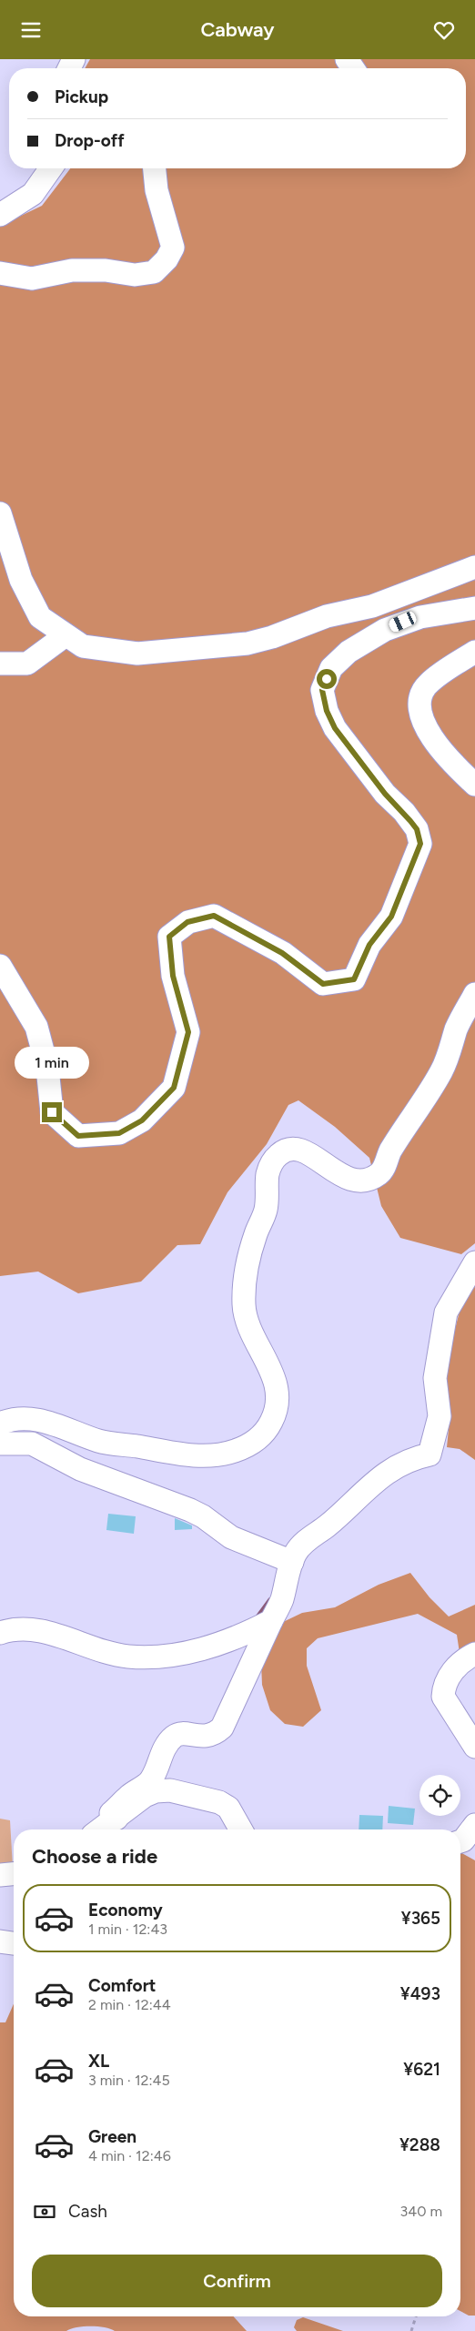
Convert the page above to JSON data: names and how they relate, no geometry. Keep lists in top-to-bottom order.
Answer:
{
  "page": {
    "header": "Cabway",
    "banner": ["Pickup", "Drop-off"],
    "bubble": "1 min",
    "heading": "Choose a ride",
    "list": [
      {
        "name": "Economy",
        "note": "1 min · 12:43",
        "value": "¥365"
      },
      {
        "name": "Comfort",
        "note": "2 min · 12:44",
        "value": "¥493"
      },
      {
        "name": "XL",
        "note": "3 min · 12:45",
        "value": "¥621"
      },
      {
        "name": "Green",
        "note": "4 min · 12:46",
        "value": "¥288"
      }
    ],
    "pay": ["Cash", "340 m"],
    "buttons": "Confirm"
  }
}
